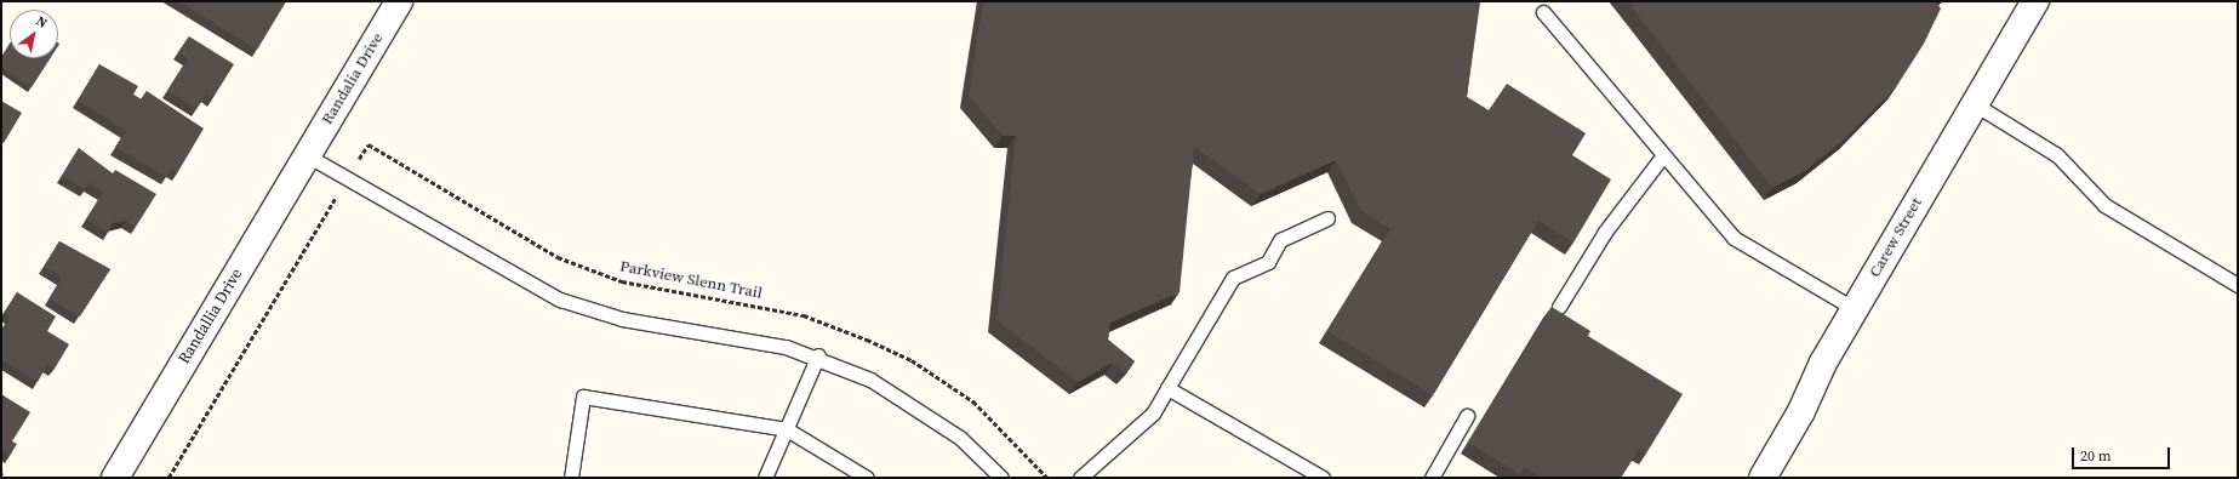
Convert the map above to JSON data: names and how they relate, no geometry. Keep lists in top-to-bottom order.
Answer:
{
  "streets": {
    "street": ["Randalia Drive", "Carew Street", "Randallia Drive"],
    "path": ["Parkview Slenn Trail"]
  },
  "crossings": [
    ["Randalia Drive", "Randallia Drive"]
  ],
  "scale_bar": "20 m",
  "north": "top right"
}
